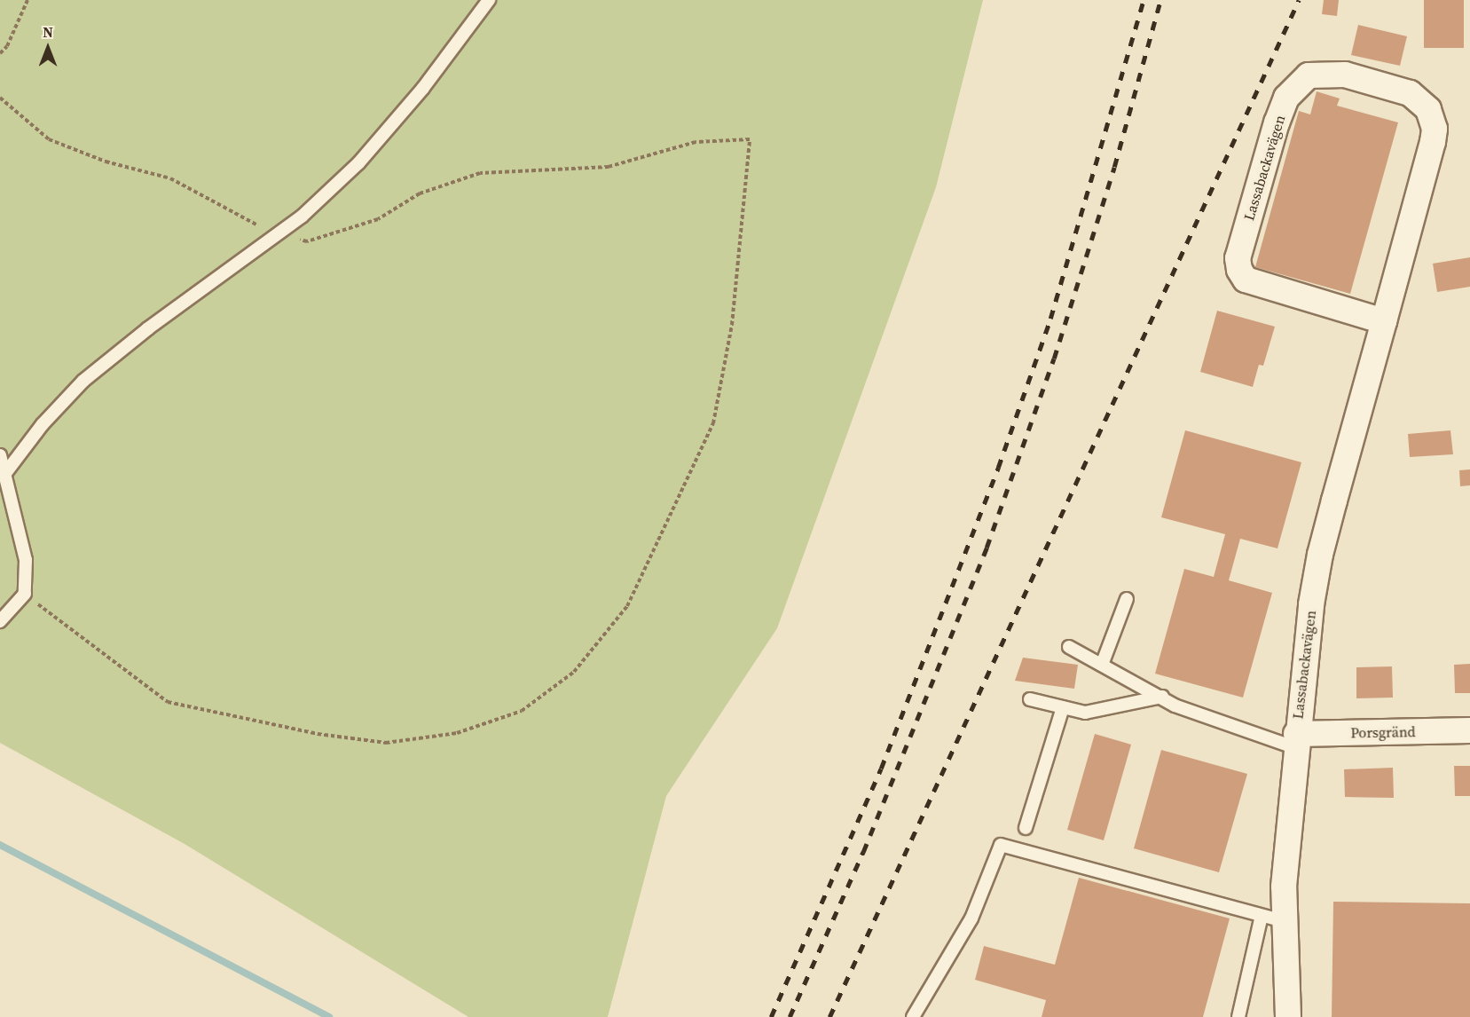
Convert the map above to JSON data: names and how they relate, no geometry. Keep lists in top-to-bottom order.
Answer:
{
  "streets": {
    "street": ["Lassabackavägen", "Porsgränd"]
  },
  "crossings": [
    ["Lassabackavägen", "Porsgränd"]
  ],
  "north": "top"
}
